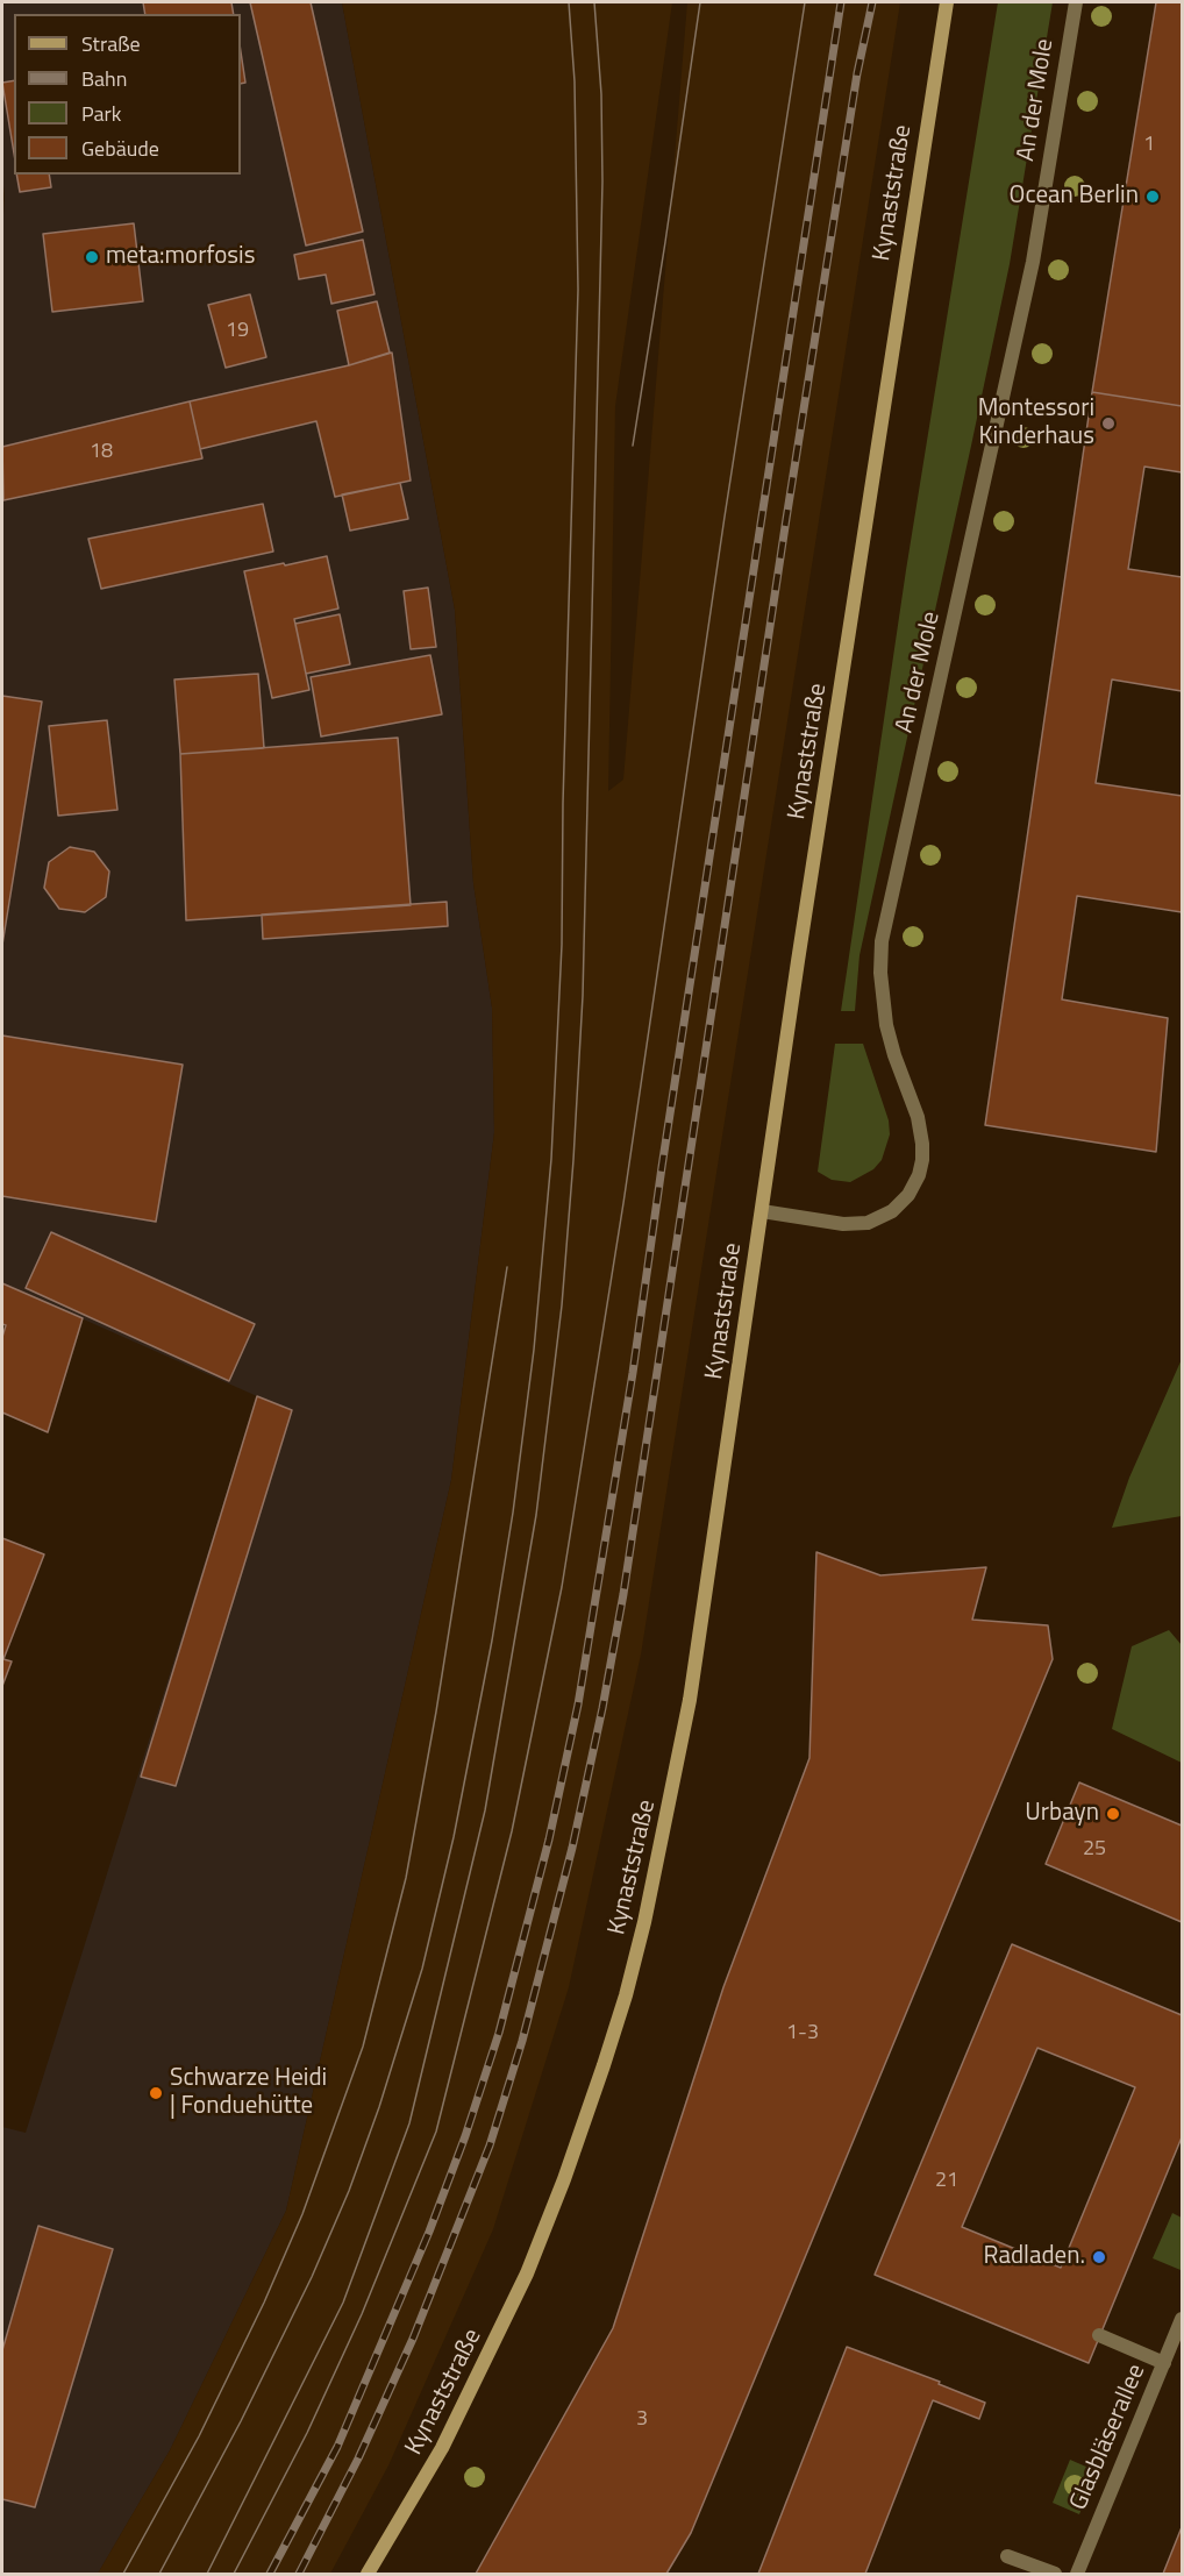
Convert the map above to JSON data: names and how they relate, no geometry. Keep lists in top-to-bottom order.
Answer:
{
  "streets": {
    "street": ["An der Mole", "Kynaststraße", "Glasbläserallee"]
  },
  "crossings": [
    ["An der Mole", "Kynaststraße"]
  ],
  "places": [
    "Ocean Berlin",
    "meta:morfosis",
    "Montessori Kinderhaus",
    "Urbayn",
    "Schwarze Heidi | Fonduehütte",
    "Radladen."
  ],
  "house_numbers": [
    "1",
    "19",
    "18",
    "25",
    "1-3",
    "21",
    "3"
  ],
  "legend": [
    "Straße",
    "Bahn",
    "Park",
    "Gebäude"
  ]
}
